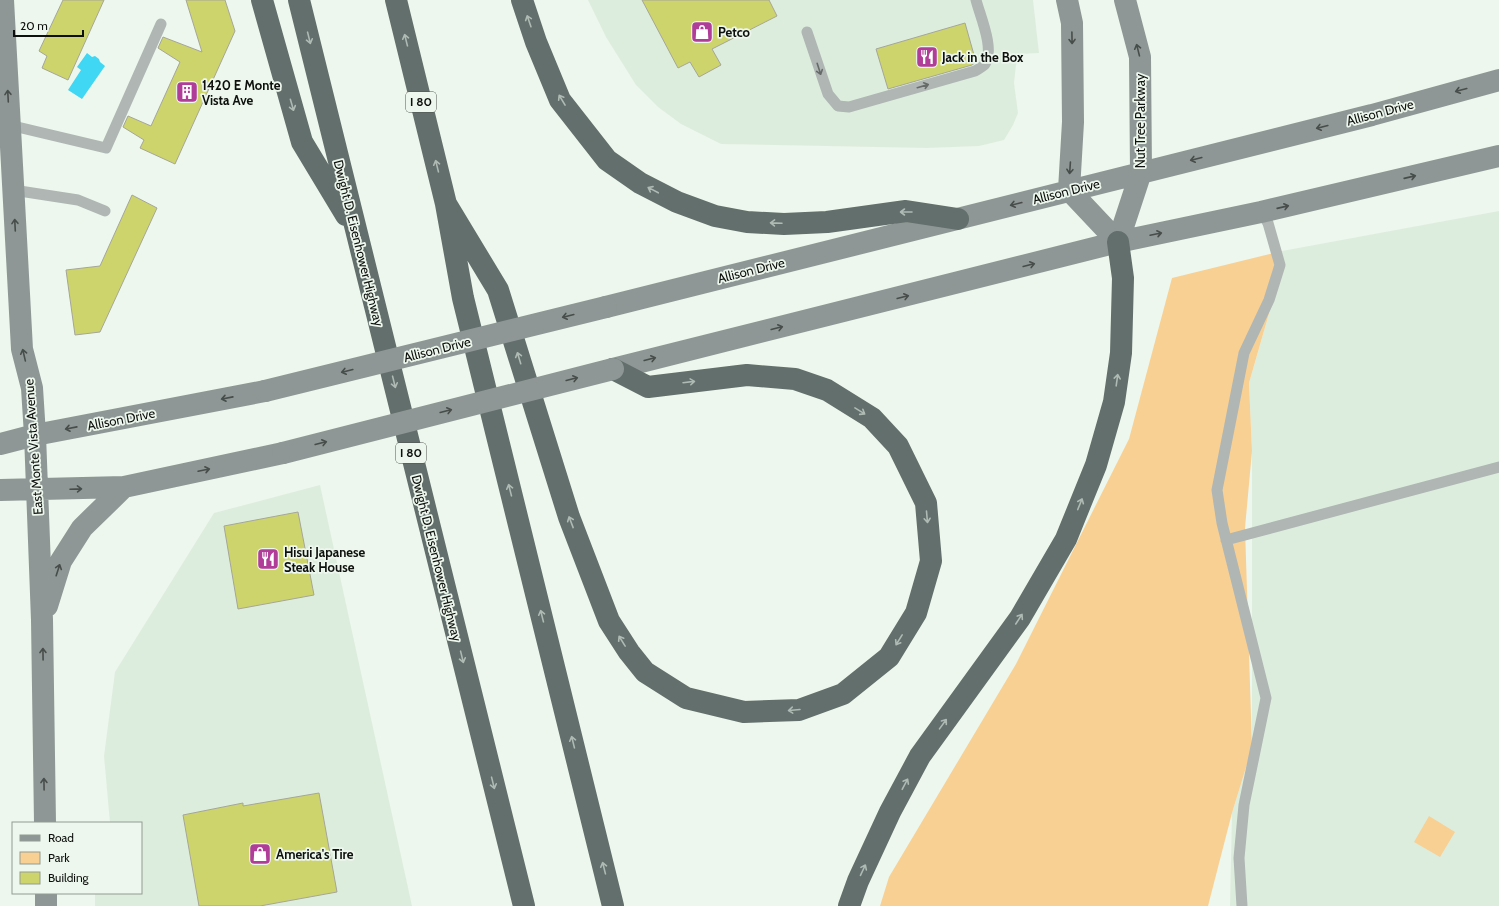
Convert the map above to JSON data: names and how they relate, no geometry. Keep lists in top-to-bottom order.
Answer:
{
  "streets": {
    "highway": ["I 80", "Dwight D. Eisenhower Highway"],
    "main road": ["Allison Drive", "Nut Tree Parkway", "East Monte Vista Avenue"]
  },
  "crossings": [
    ["Allison Drive", "Nut Tree Parkway"],
    ["Allison Drive", "East Monte Vista Avenue"]
  ],
  "one_way": ["East Monte Vista Avenue"],
  "places": {
    "shop": ["Petco", "America's Tire"],
    "restaurant": ["Jack in the Box", "Hisui Japanese Steak House"],
    "building": ["1420 E Monte Vista Ave"]
  },
  "legend": ["Road", "Park", "Building"],
  "scale_bar": "20 m"
}
